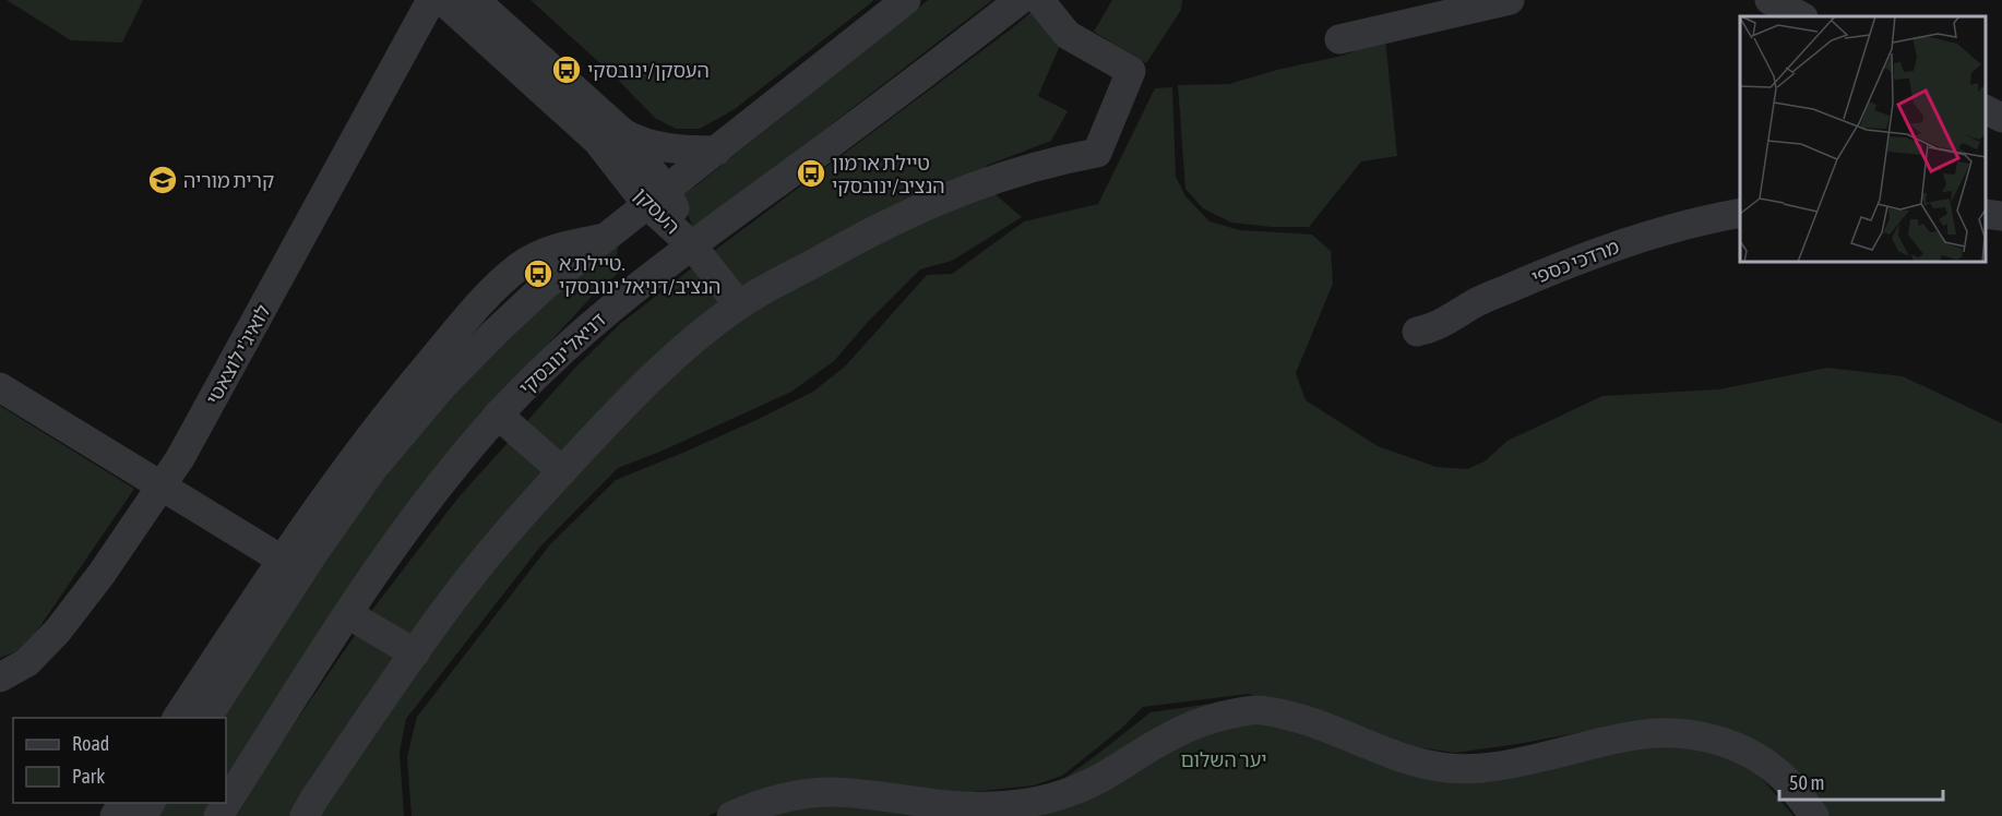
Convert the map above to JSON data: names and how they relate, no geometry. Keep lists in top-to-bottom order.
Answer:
{
  "streets": {
    "street": [
      "העסקן",
      "מרדכי כספי",
      "דניאל ינובסקי",
      "לואיג'י לוצאטי"
    ]
  },
  "crossings": [
    ["העסקן", "דניאל ינובסקי"]
  ],
  "parks": ["יער השלום"],
  "places": {
    "bus stop": ["העסקן/ינובסקי", "טיילת ארמון הנציב/ינובסקי", "טיילת א. הנציב/דניאל ינובסקי"],
    "school or university": ["קרית מוריה"]
  },
  "legend": ["Road", "Park"],
  "scale_bar": "50 m"
}
